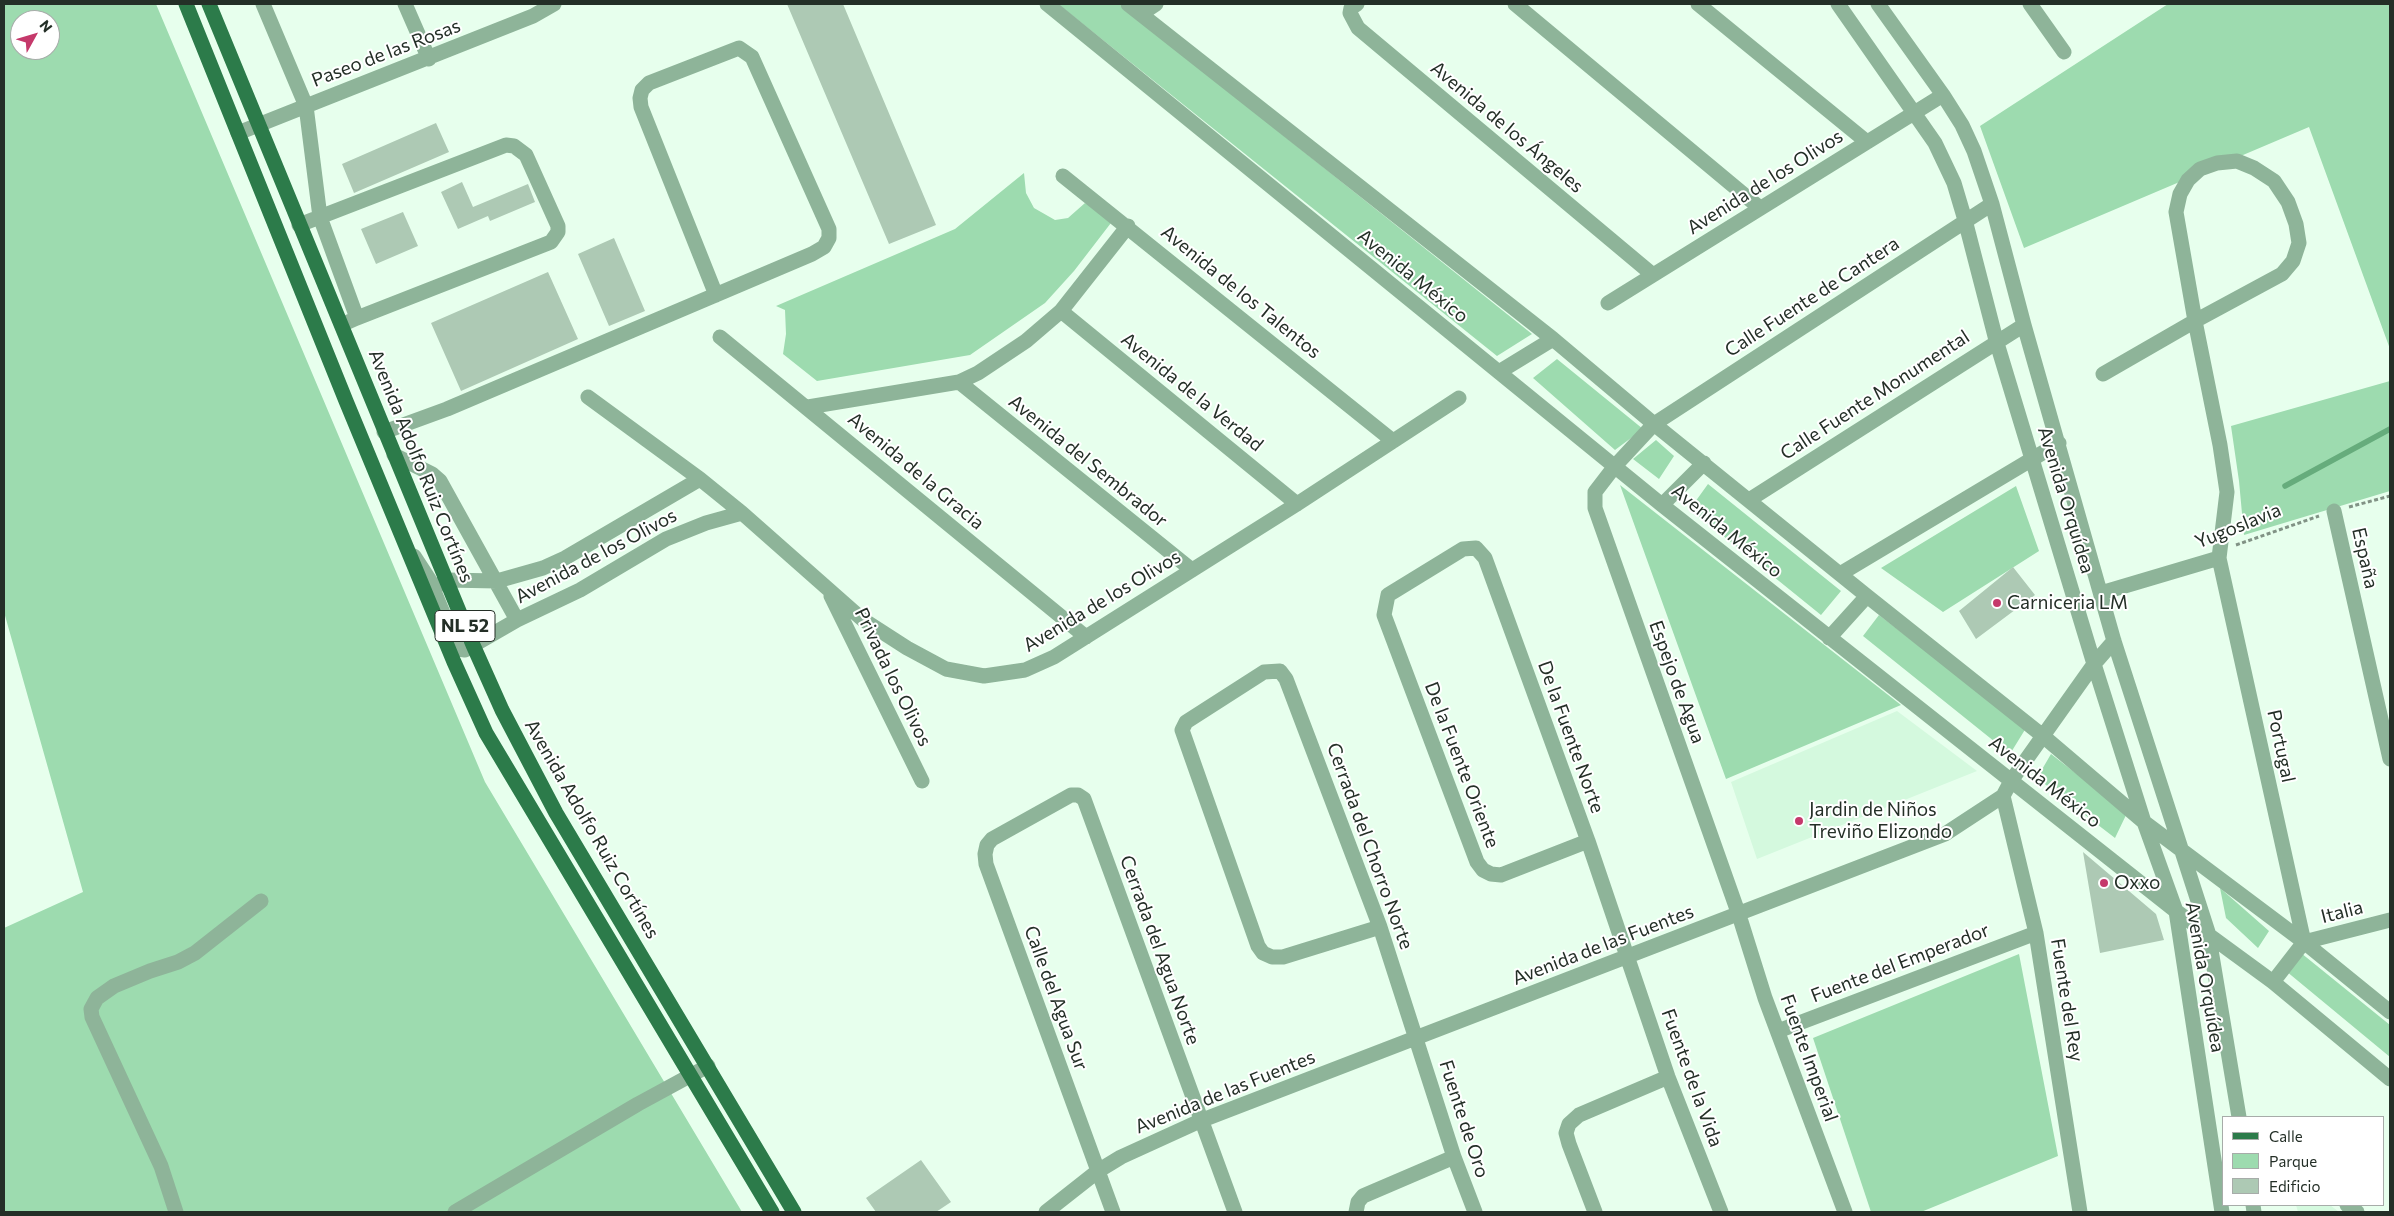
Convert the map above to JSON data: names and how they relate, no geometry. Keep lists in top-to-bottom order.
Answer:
{
  "streets": {
    "main road": ["Avenida Adolfo Ruiz Cortínes", "NL 52"],
    "street": [
      "Paseo de las Rosas",
      "Avenida de los Ángeles",
      "Avenida de los Olivos",
      "Avenida México",
      "Avenida de los Talentos",
      "Calle Fuente de Cantera",
      "Avenida de la Verdad",
      "Calle Fuente Monumental",
      "Avenida del Sembrador",
      "Avenida de la Gracia",
      "Avenida Orquídea",
      "Yugoslavia",
      "España",
      "Privada los Olivos",
      "Espejo de Agua",
      "De la Fuente Norte",
      "Portugal",
      "De la Fuente Oriente",
      "Cerrada del Chorro Norte",
      "Italia",
      "Avenida de las Fuentes",
      "Cerrada del Agua Norte",
      "Fuente del Emperador",
      "Calle del Agua Sur",
      "Fuente del Rey",
      "Fuente Imperial",
      "Fuente de la Vida",
      "Fuente de Oro"
    ]
  },
  "crossings": [
    ["Paseo de las Rosas", "Avenida Adolfo Ruiz Cortínes"],
    ["Avenida de los Ángeles", "Avenida de los Olivos"],
    ["Avenida de los Olivos", "Avenida de los Talentos"],
    ["Avenida de los Olivos", "Avenida de la Verdad"],
    ["Avenida de los Olivos", "Avenida del Sembrador"],
    ["Avenida de los Olivos", "Avenida Adolfo Ruiz Cortínes"],
    ["Avenida de los Olivos", "Avenida de la Gracia"],
    ["Avenida de los Olivos", "Avenida Orquídea"],
    ["Avenida de los Olivos", "Privada los Olivos"],
    ["Avenida México", "Calle Fuente de Cantera"],
    ["Avenida México", "Calle Fuente Monumental"],
    ["Avenida México", "Avenida Orquídea"],
    ["Avenida México", "Espejo de Agua"],
    ["Avenida México", "Portugal"],
    ["Avenida México", "Italia"],
    ["Calle Fuente de Cantera", "Avenida Orquídea"],
    ["Calle Fuente de Cantera", "Espejo de Agua"],
    ["Calle Fuente Monumental", "Avenida Orquídea"],
    ["Avenida Orquídea", "Yugoslavia"],
    ["Yugoslavia", "España"],
    ["Yugoslavia", "Portugal"],
    ["Espejo de Agua", "Avenida de las Fuentes"],
    ["Espejo de Agua", "Fuente Imperial"],
    ["De la Fuente Norte", "De la Fuente Oriente"],
    ["De la Fuente Norte", "Avenida de las Fuentes"],
    ["De la Fuente Norte", "Fuente de la Vida"],
    ["Portugal", "Italia"],
    ["Cerrada del Chorro Norte", "Avenida de las Fuentes"],
    ["Cerrada del Chorro Norte", "Fuente de Oro"],
    ["Avenida de las Fuentes", "Cerrada del Agua Norte"],
    ["Avenida de las Fuentes", "Calle del Agua Sur"],
    ["Avenida de las Fuentes", "Fuente del Rey"],
    ["Avenida de las Fuentes", "Fuente Imperial"],
    ["Avenida de las Fuentes", "Fuente de la Vida"],
    ["Avenida de las Fuentes", "Fuente de Oro"],
    ["Cerrada del Agua Norte", "Calle del Agua Sur"],
    ["Fuente del Emperador", "Fuente del Rey"],
    ["Fuente del Emperador", "Fuente Imperial"]
  ],
  "places": ["Carniceria LM", "Jardin de Niños Treviño Elizondo", "Oxxo"],
  "legend": ["Calle", "Parque", "Edificio"],
  "north": "top right"
}
